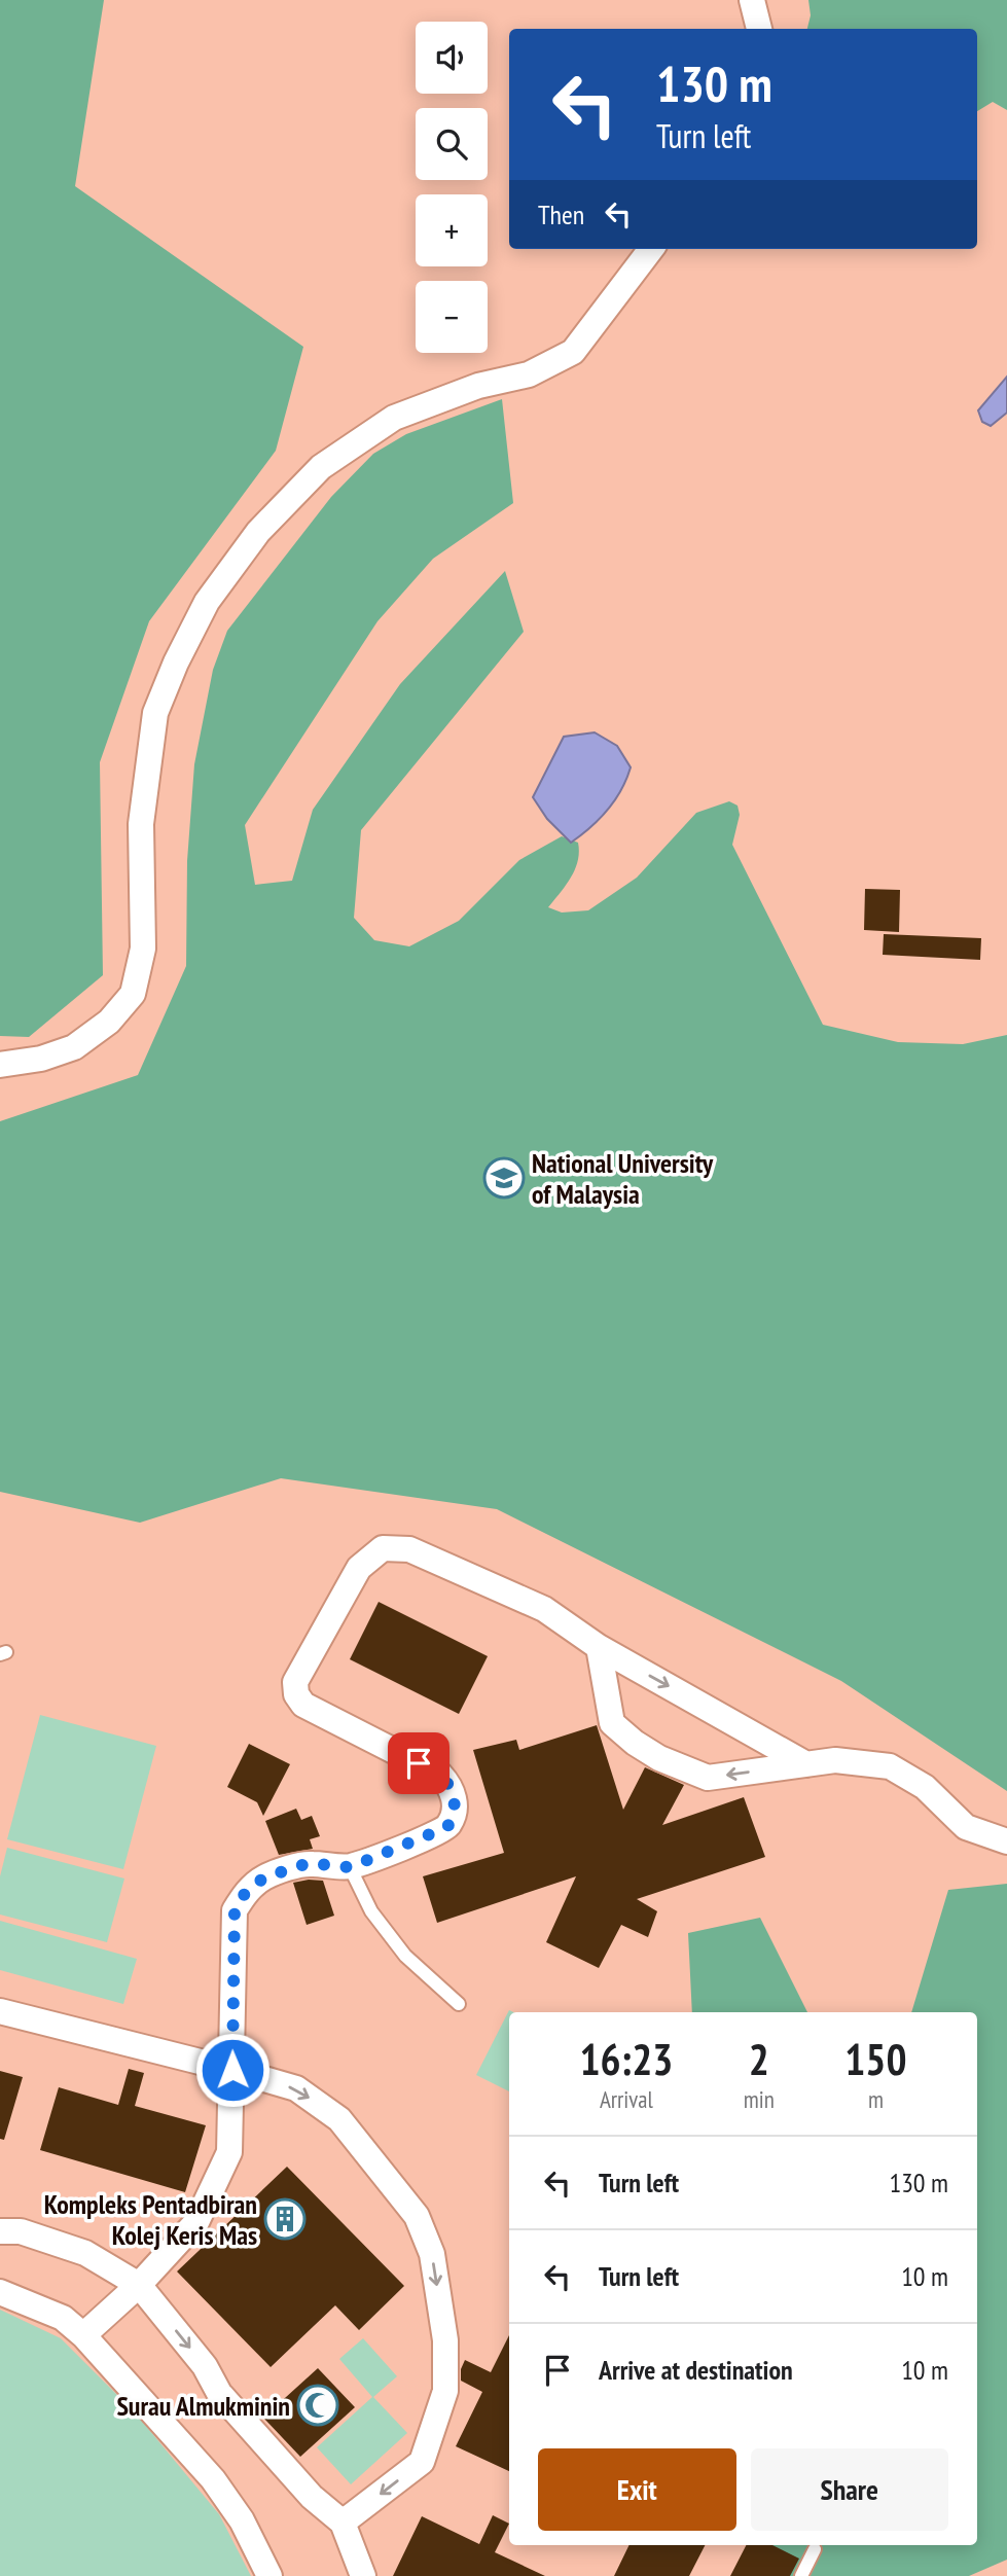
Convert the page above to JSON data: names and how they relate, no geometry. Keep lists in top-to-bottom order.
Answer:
{
  "places": {
    "school or university": ["National University of Malaysia"],
    "building": ["Kompleks Pentadbiran Kolej Keris Mas"],
    "mosque": ["Surau Almukminin"]
  },
  "page": {
    "map_buttons": ["+", "−"],
    "turn": ["130 m", "Turn left"],
    "then": "Then",
    "eta": [
      "16:23",
      "Arrival",
      "2",
      "min",
      "150",
      "m"
    ],
    "list": [
      {
        "name": "Turn left",
        "value": "130 m"
      },
      {
        "name": "Turn left",
        "value": "10 m"
      },
      {
        "name": "Arrive at destination",
        "value": "10 m"
      }
    ],
    "buttons": ["Exit", "Share"]
  }
}
